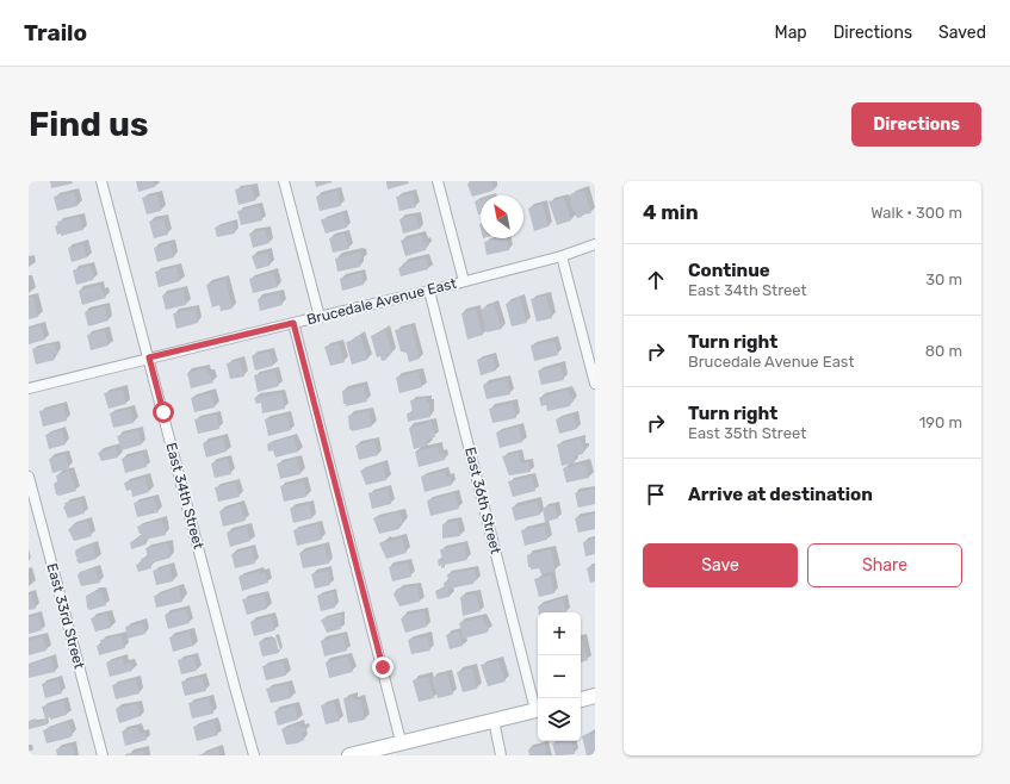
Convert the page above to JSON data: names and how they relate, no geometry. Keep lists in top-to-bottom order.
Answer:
{
  "streets": {
    "street": [
      "Brucedale Avenue East",
      "East 34th Street",
      "East 36th Street",
      "East 33rd Street"
    ]
  },
  "crossings": [
    ["Brucedale Avenue East", "East 34th Street"],
    ["Brucedale Avenue East", "East 36th Street"]
  ],
  "north": "top left",
  "page": {
    "header": "Trailo",
    "nav": ["Map", "Directions", "Saved"],
    "buttons": [
      "Directions",
      ["Save", "Share"]
    ],
    "title": "Find us",
    "heading": ["4 min", "Walk · 300 m"],
    "list": [
      ["Continue", "East 34th Street", "30 m"],
      ["Turn right", "Brucedale Avenue East", "80 m"],
      ["Turn right", "East 35th Street", "190 m"],
      "Arrive at destination"
    ],
    "map_buttons": ["+", "−"]
  }
}
